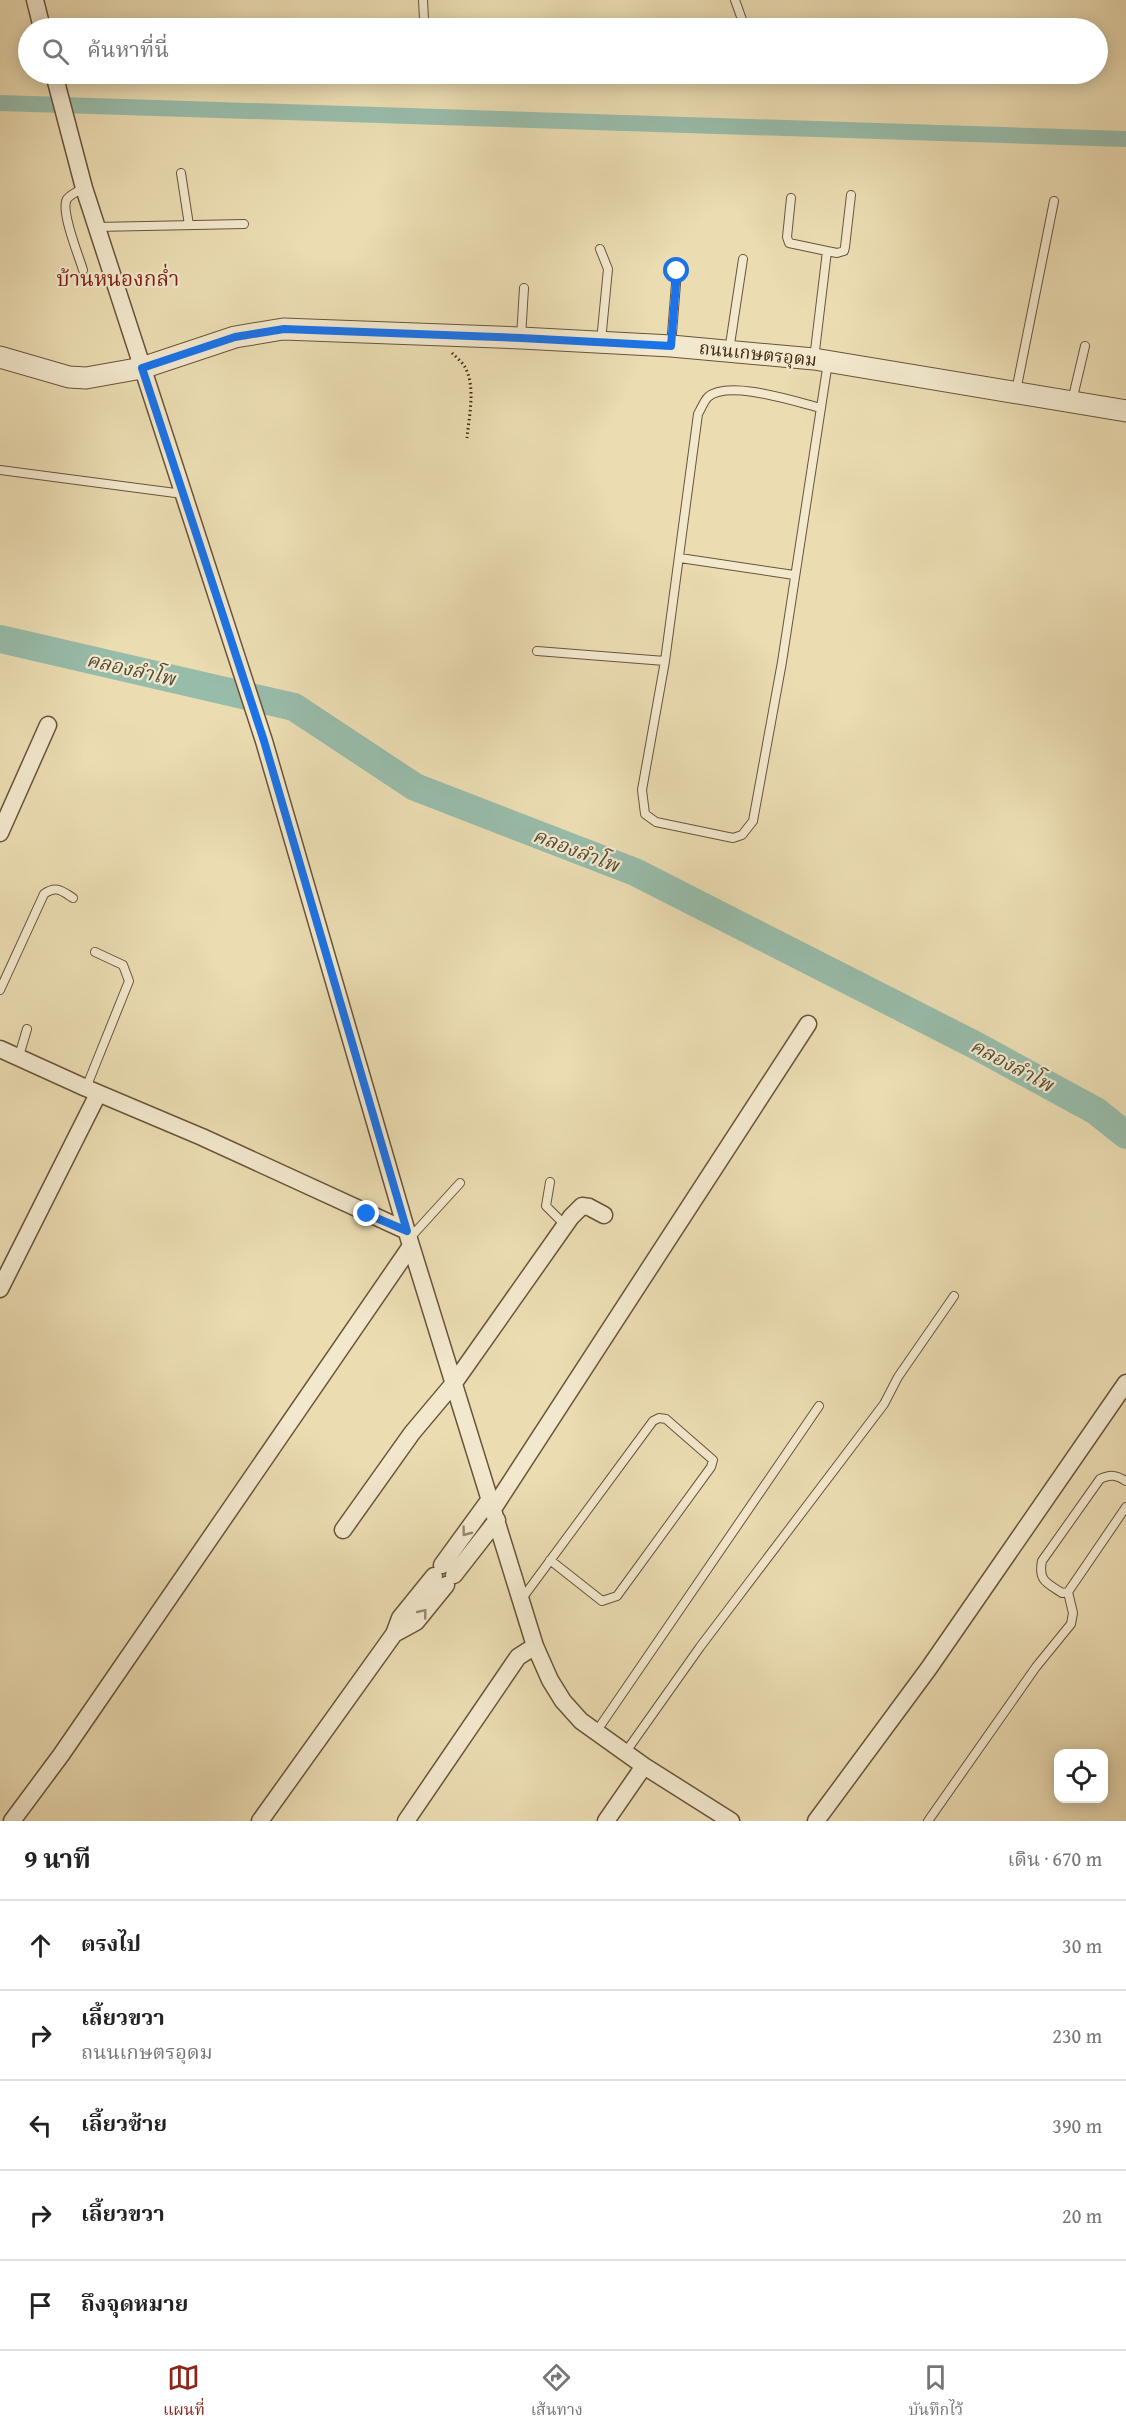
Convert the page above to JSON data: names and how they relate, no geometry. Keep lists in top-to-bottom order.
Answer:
{
  "streets": {
    "street": ["ถนนเกษตรอุดม"]
  },
  "districts": ["บ้านหนองกล่ำ"],
  "water": ["คลองลำโพ"],
  "page": {
    "search": "ค้นหาที่นี่",
    "heading": ["9 นาที", "เดิน · 670 m"],
    "list": [
      ["ตรงไป", "30 m"],
      ["เลี้ยวขวา", "ถนนเกษตรอุดม", "230 m"],
      ["เลี้ยวซ้าย", "390 m"],
      ["เลี้ยวขวา", "20 m"],
      "ถึงจุดหมาย"
    ],
    "nav": ["แผนที่", "เส้นทาง", "บันทึกไว้"]
  }
}
